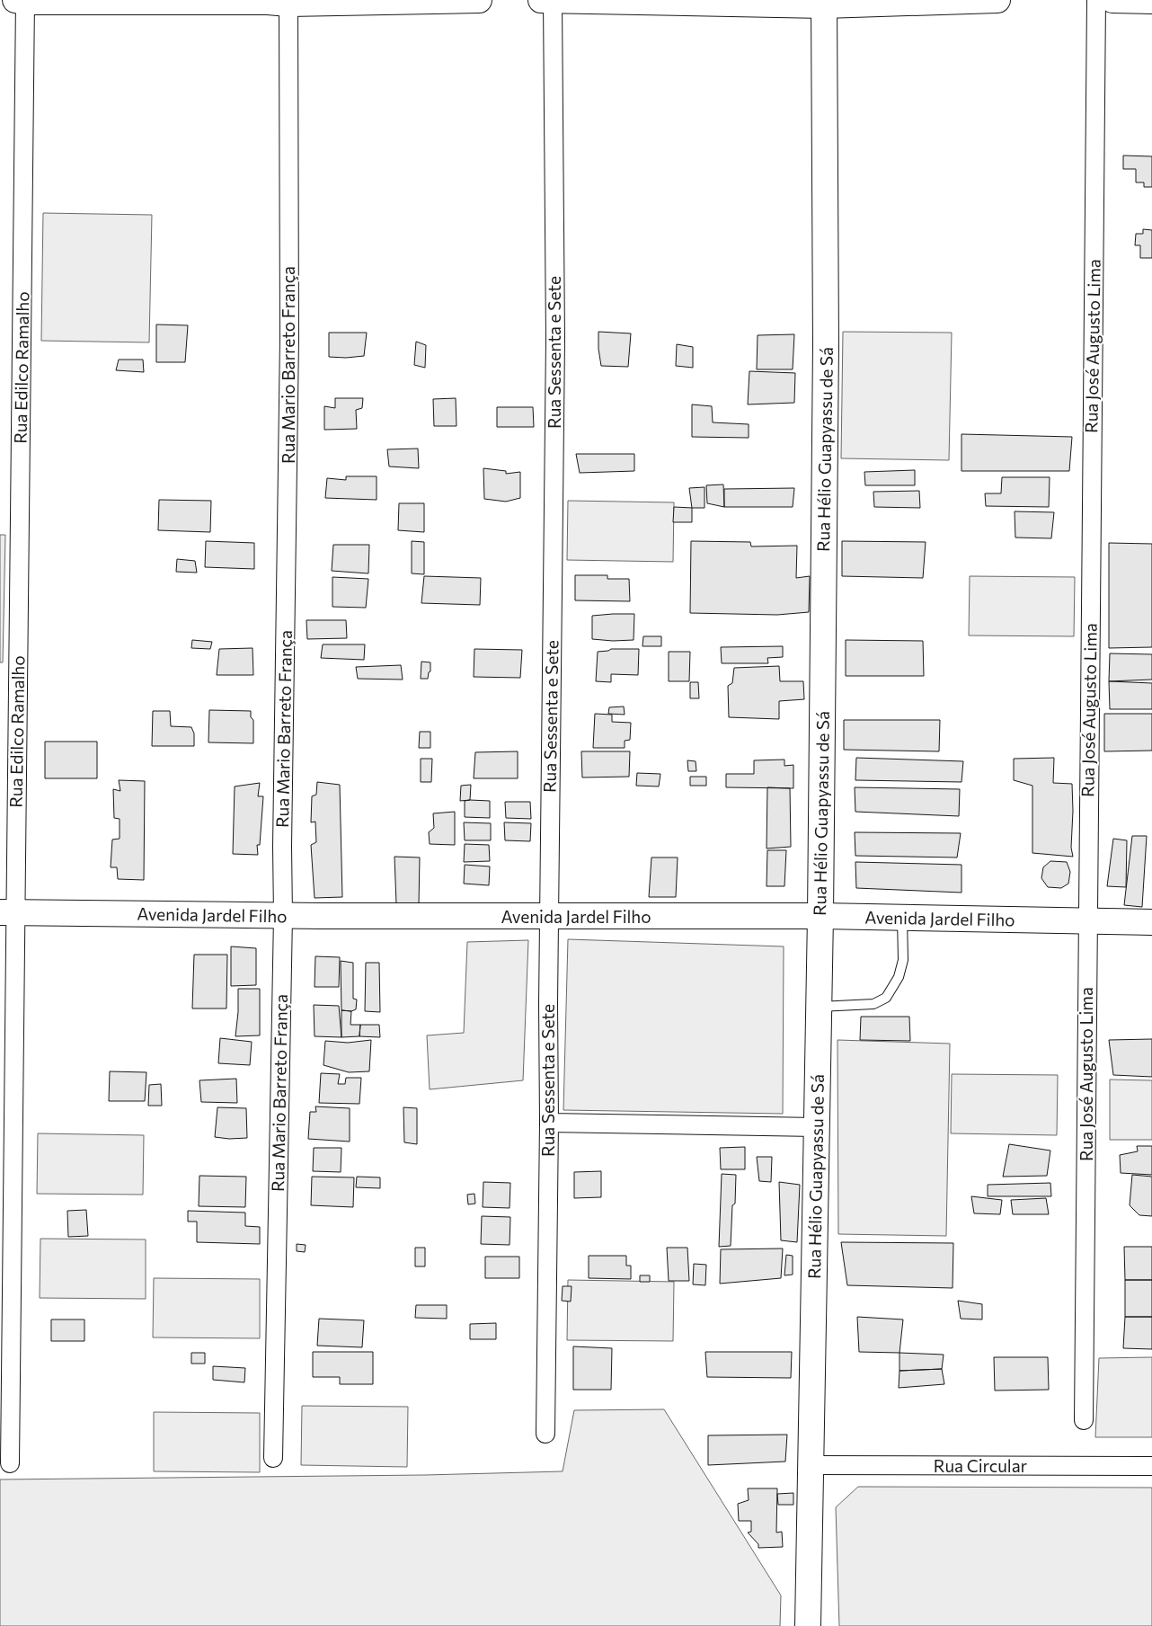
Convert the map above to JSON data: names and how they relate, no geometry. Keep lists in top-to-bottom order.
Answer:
{
  "streets": {
    "main road": ["Rua Hélio Guapyassu de Sá", "Avenida Jardel Filho"],
    "street": [
      "Rua José Augusto Lima",
      "Rua Sessenta e Sete",
      "Rua Mario Barreto França",
      "Rua Edilco Ramalho",
      "Rua Circular"
    ]
  },
  "crossings": [
    ["Rua José Augusto Lima", "Avenida Jardel Filho"],
    ["Rua Sessenta e Sete", "Avenida Jardel Filho"],
    ["Rua Mario Barreto França", "Avenida Jardel Filho"],
    ["Rua Edilco Ramalho", "Avenida Jardel Filho"],
    ["Rua Hélio Guapyassu de Sá", "Avenida Jardel Filho"],
    ["Rua Hélio Guapyassu de Sá", "Rua Circular"]
  ]
}
